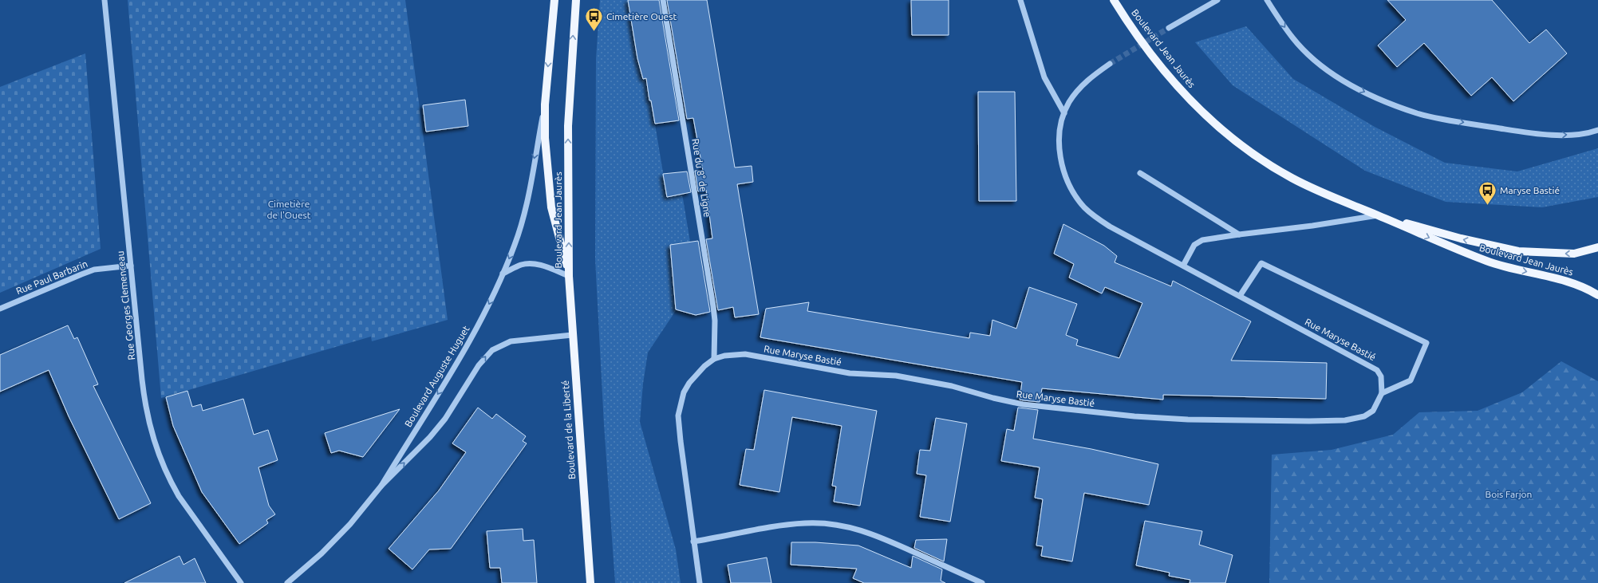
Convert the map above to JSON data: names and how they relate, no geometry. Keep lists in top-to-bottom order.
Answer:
{
  "streets": {
    "main road": ["Boulevard Jean Jaurès", "Boulevard de la Liberté"],
    "street": [
      "Rue du 8° de Ligne",
      "Rue Paul Barbarin",
      "Rue Georges Clemenceau",
      "Rue Maryse Bastié",
      "Boulevard Auguste Huguet"
    ]
  },
  "crossings": [
    ["Boulevard Jean Jaurès", "Boulevard Auguste Huguet"],
    ["Boulevard Jean Jaurès", "Boulevard de la Liberté"],
    ["Rue du 8° de Ligne", "Rue Maryse Bastié"],
    ["Rue Paul Barbarin", "Rue Georges Clemenceau"],
    ["Boulevard Auguste Huguet", "Boulevard de la Liberté"]
  ],
  "parks": ["Cimetière de l'Ouest", "Bois Farjon"],
  "places": {
    "bus stop": ["Cimetière Ouest", "Maryse Bastié"]
  }
}
